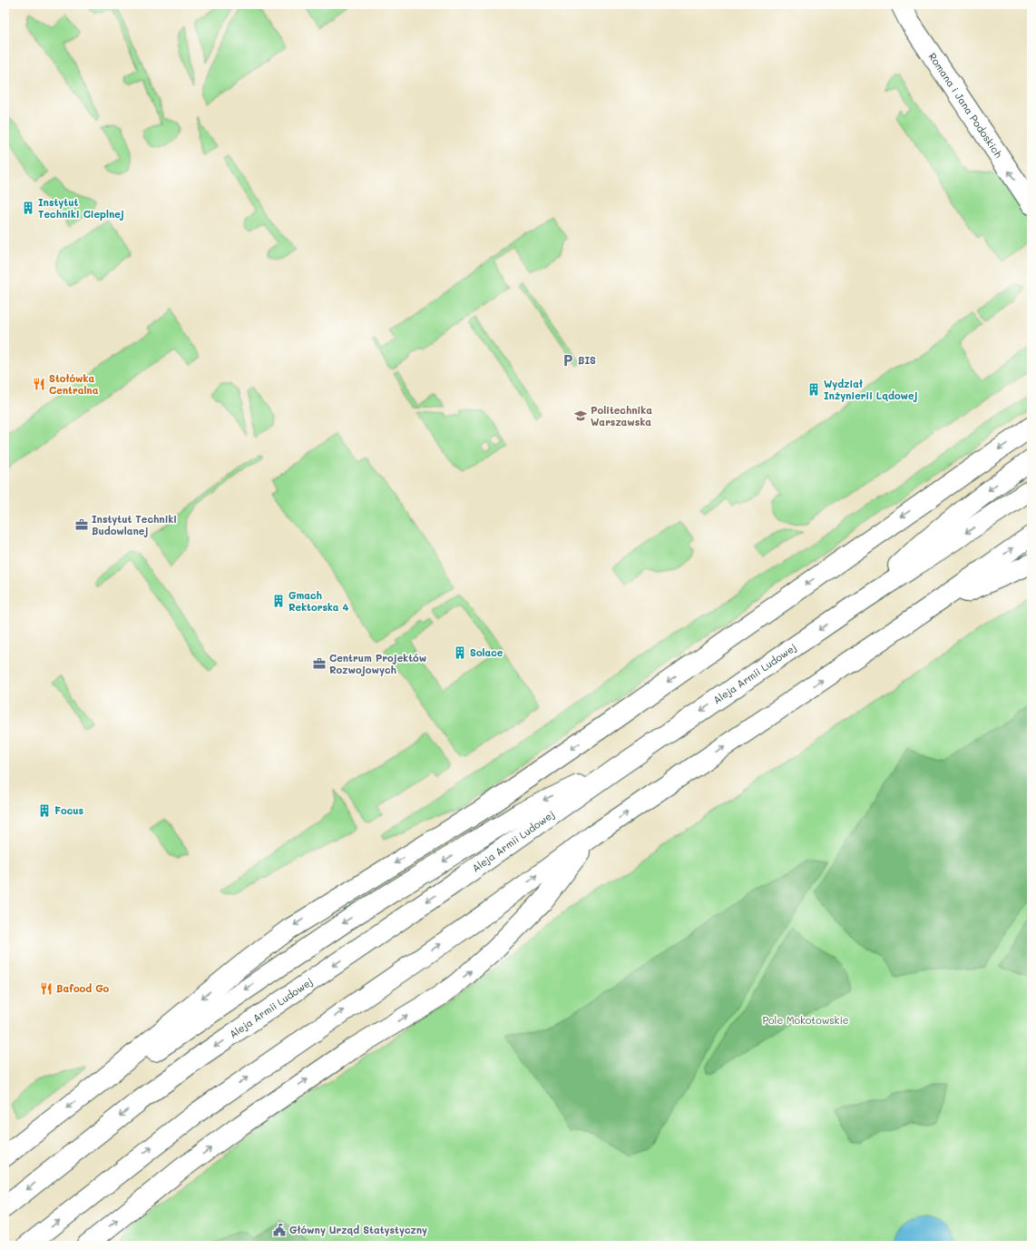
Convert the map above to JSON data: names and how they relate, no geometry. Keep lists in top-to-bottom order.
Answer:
{
  "streets": {
    "main road": ["Romana i Jana Podoskich", "Aleja Armii Ludowej"]
  },
  "one_way": ["Romana i Jana Podoskich"],
  "parks": ["Pole Mokotowskie"],
  "places": {
    "building": [
      "Instytut Techniki Cieplnej",
      "Wydział Inżynierii Lądowej",
      "Gmach Rektorska 4",
      "Solace",
      "Focus"
    ],
    "parking": ["BIS"],
    "restaurant": ["Stołówka Centralna", "Bafood Go"],
    "school or university": ["Politechnika Warszawska"],
    "office": ["Instytut Techniki Budowlanej", "Centrum Projektów Rozwojowych"],
    "public building": ["Główny Urząd Statystyczny"]
  }
}
